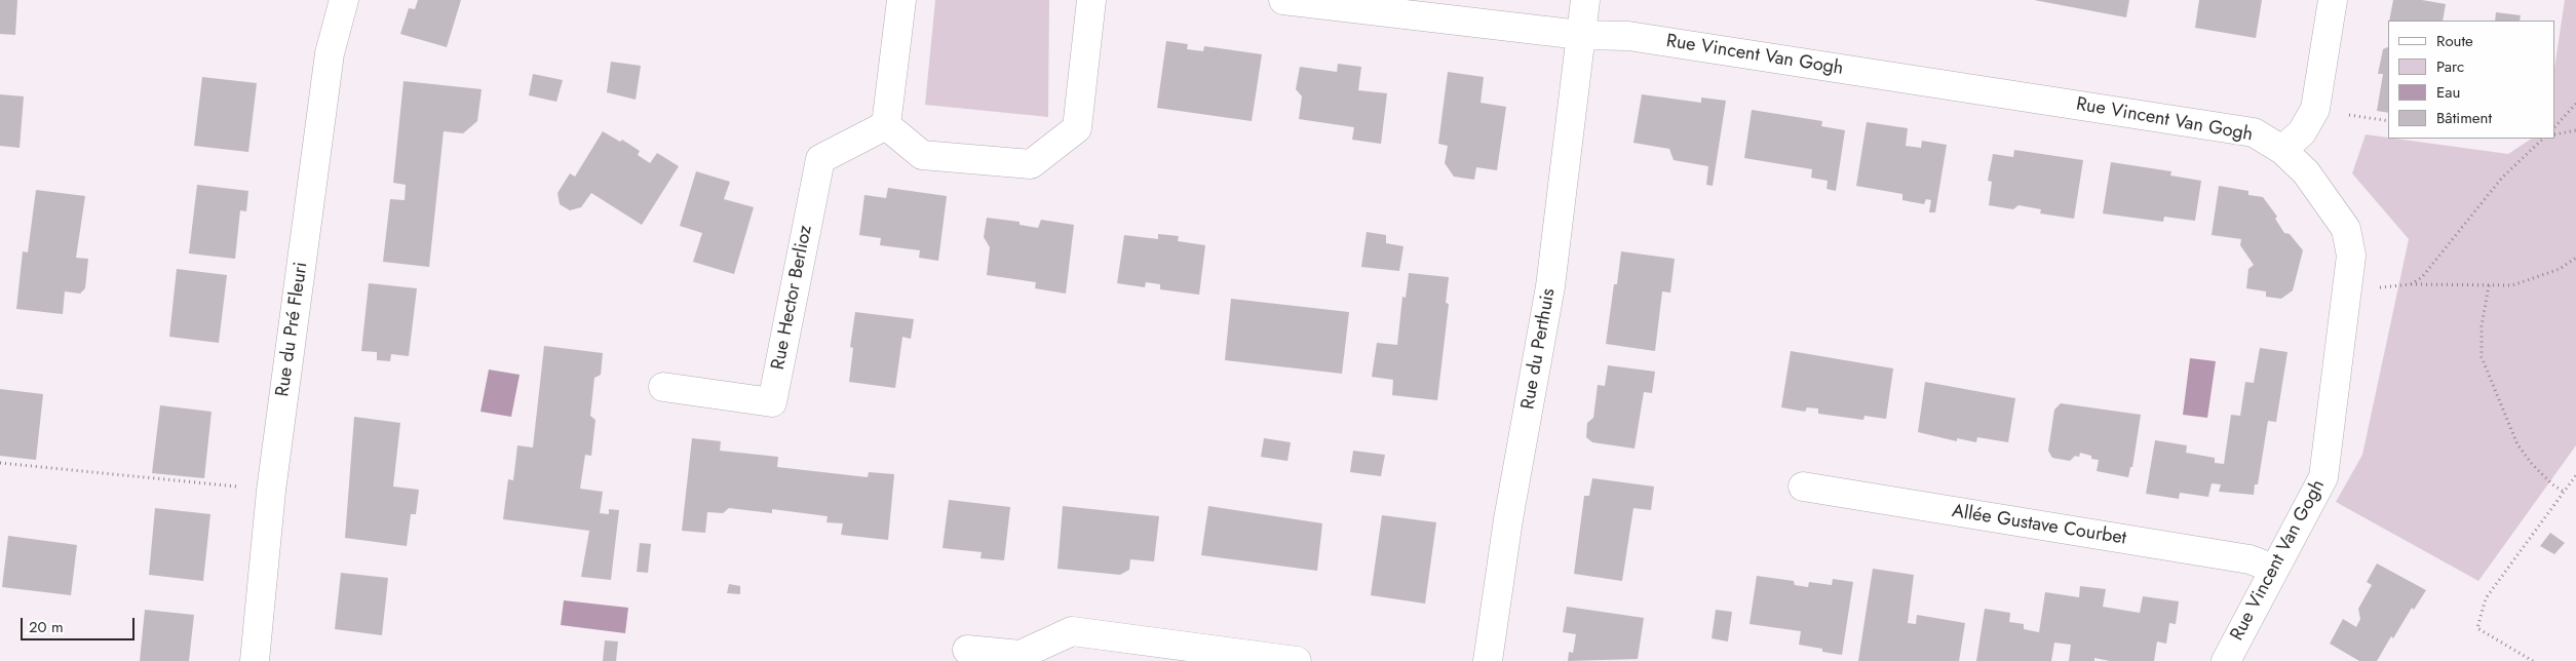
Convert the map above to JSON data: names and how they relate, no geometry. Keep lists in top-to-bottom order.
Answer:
{
  "streets": {
    "street": [
      "Rue Vincent Van Gogh",
      "Rue Hector Berlioz",
      "Rue du Pré Fleuri",
      "Rue du Perthuis",
      "Allée Gustave Courbet"
    ]
  },
  "crossings": [
    ["Rue Vincent Van Gogh", "Rue du Perthuis"],
    ["Rue Vincent Van Gogh", "Allée Gustave Courbet"]
  ],
  "legend": [
    "Route",
    "Parc",
    "Eau",
    "Bâtiment"
  ],
  "scale_bar": "20 m"
}
